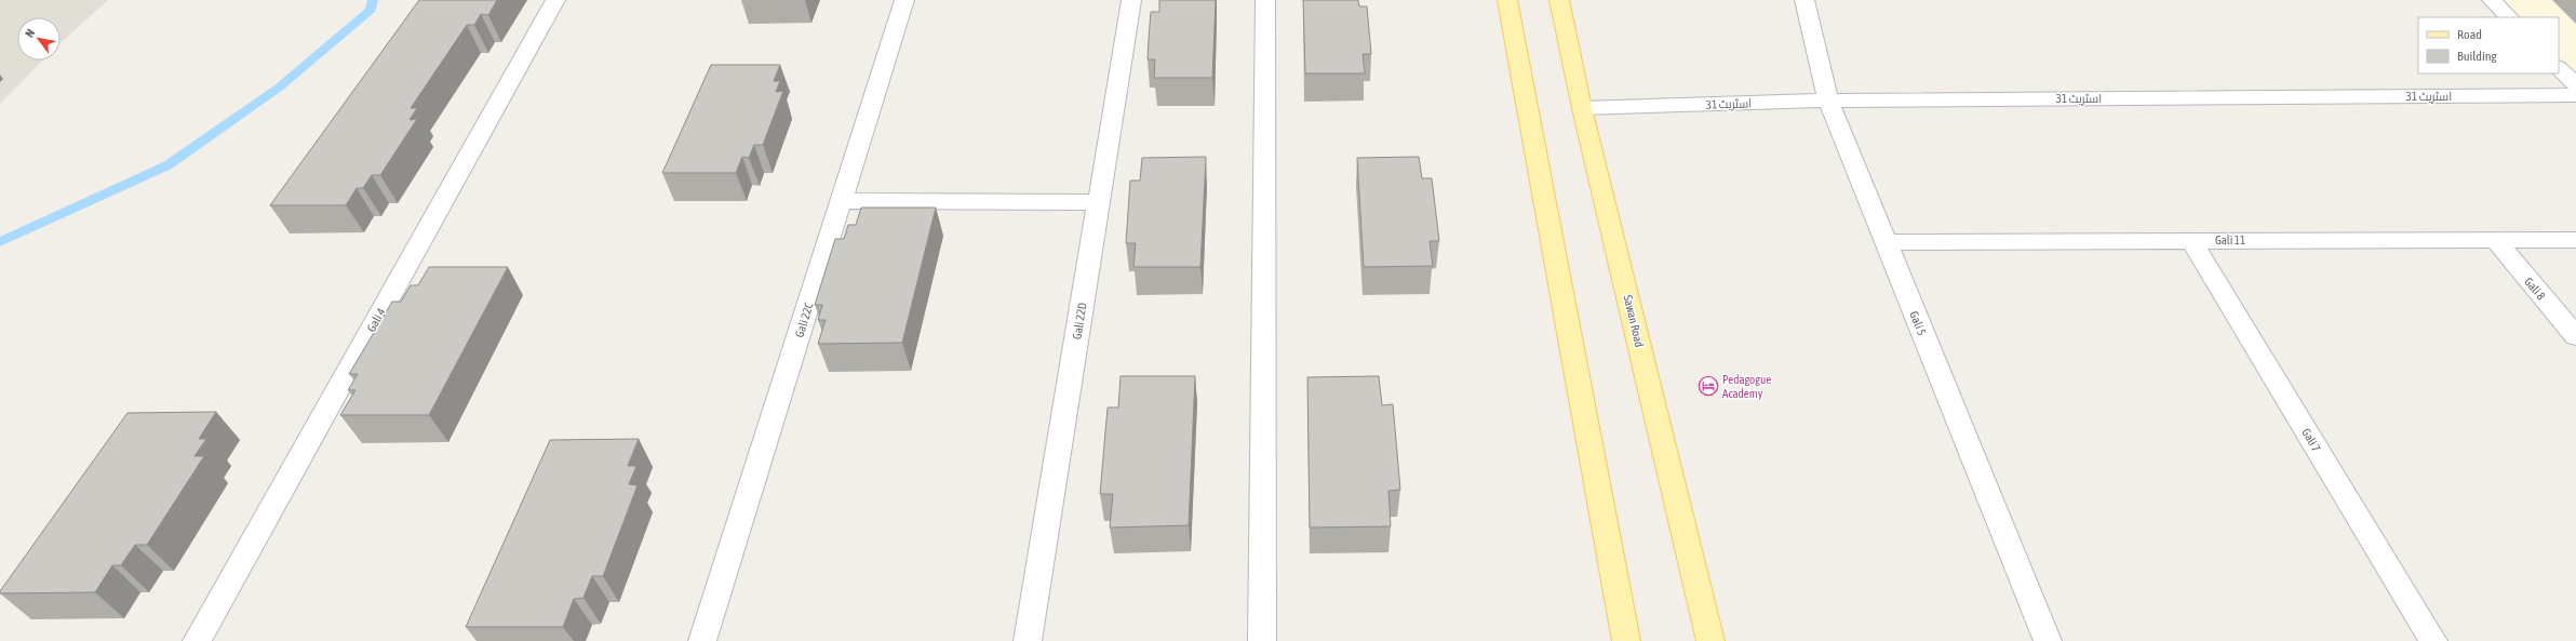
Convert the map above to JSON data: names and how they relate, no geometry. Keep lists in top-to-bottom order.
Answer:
{
  "streets": {
    "main road": ["Sawan Road"],
    "street": [
      "اسٹریٹ 31",
      "Gali 11",
      "Gali 8",
      "Gali 4",
      "Gali 22C",
      "Gali 22D",
      "Gali 5",
      "Gali 7"
    ]
  },
  "crossings": [
    ["اسٹریٹ 31", "Sawan Road"],
    ["اسٹریٹ 31", "Gali 5"],
    ["Gali 11", "Gali 8"],
    ["Gali 11", "Gali 5"],
    ["Gali 11", "Gali 7"]
  ],
  "places": {
    "hotel": ["Pedagogue Academy"]
  },
  "legend": ["Road", "Building"],
  "north": "top left"
}
